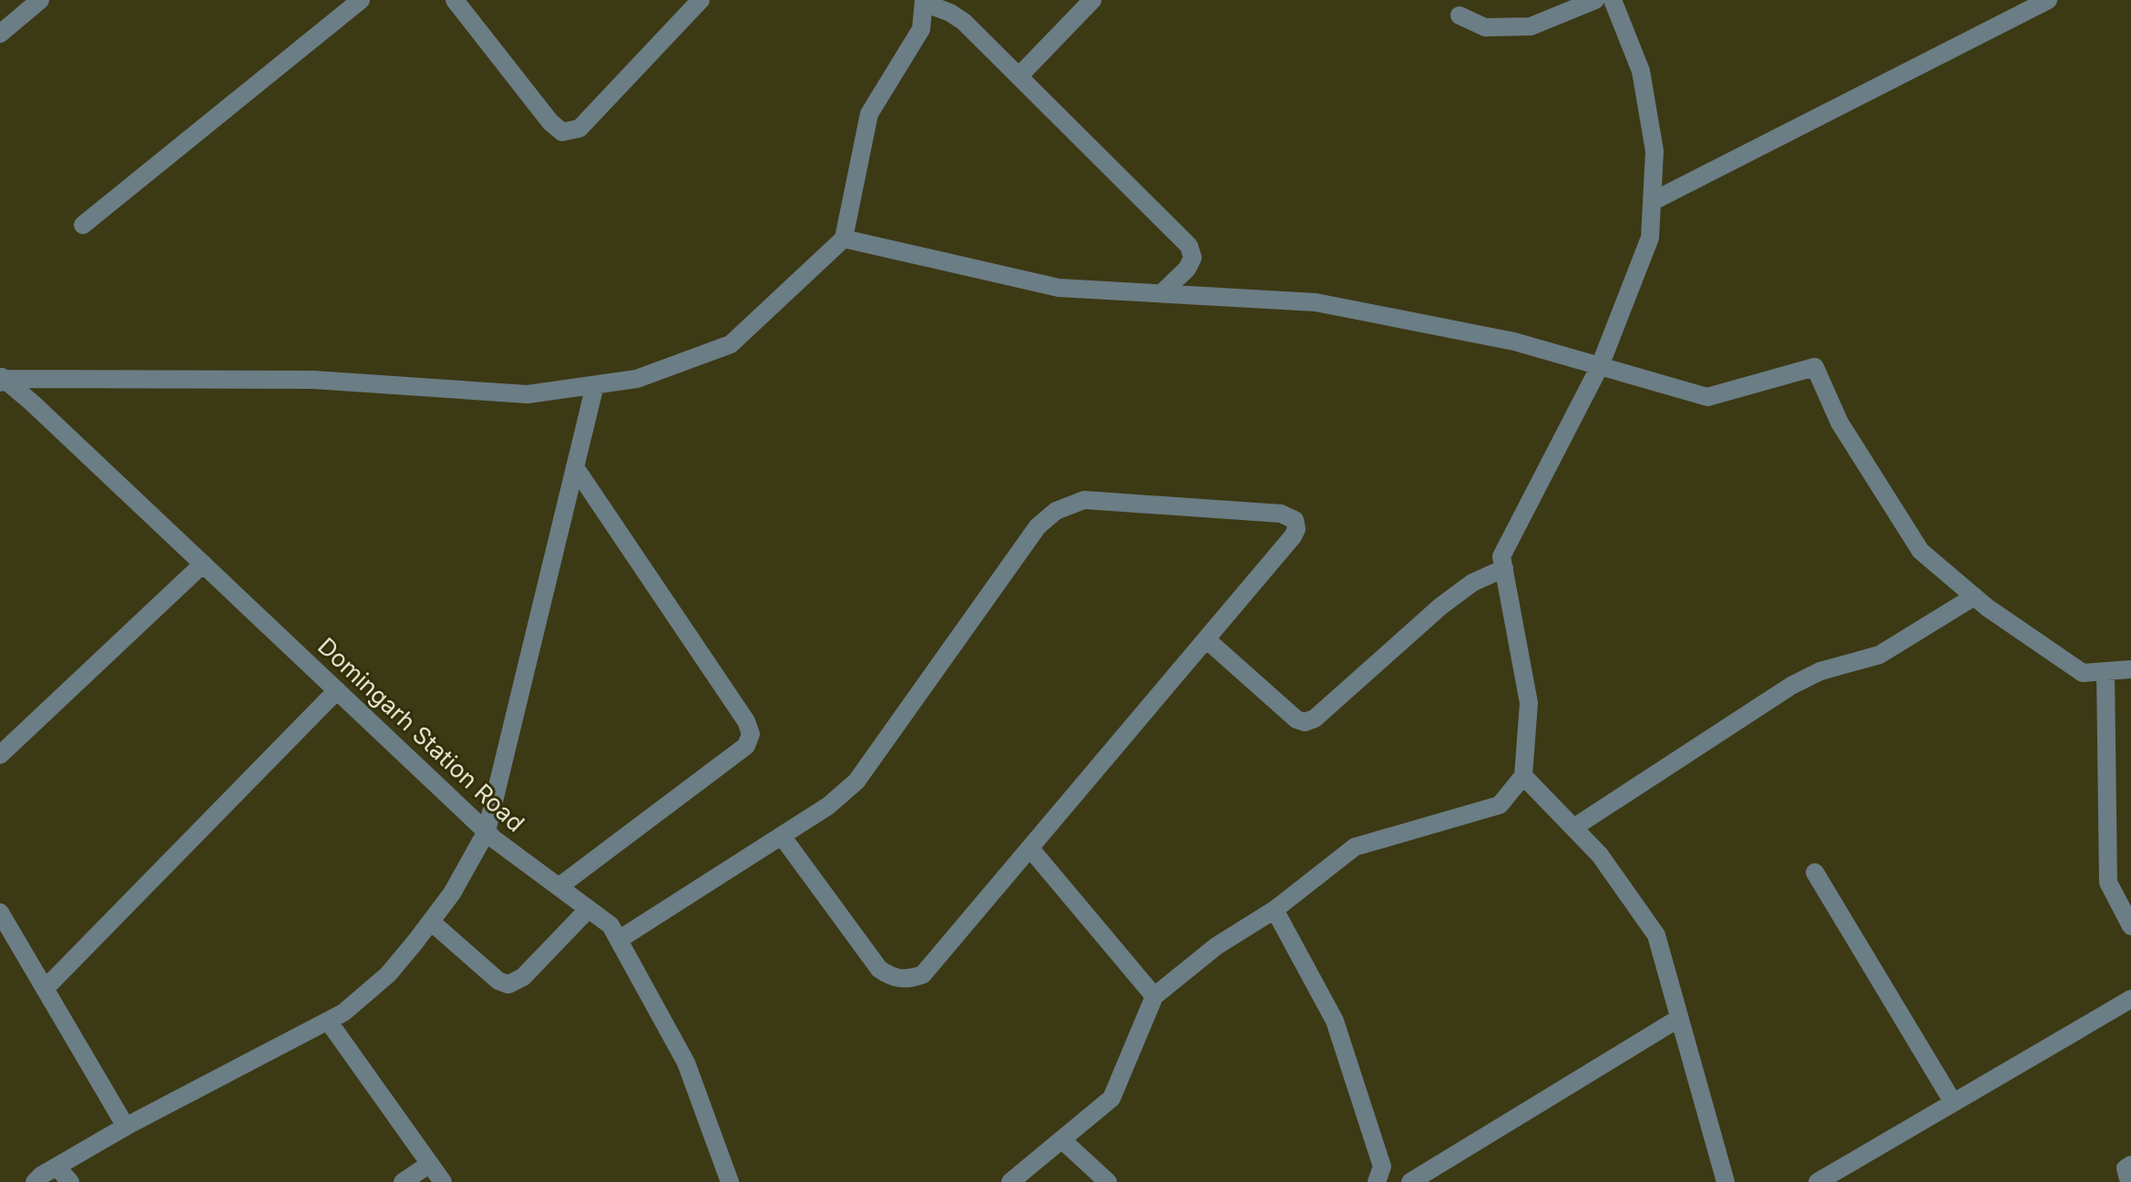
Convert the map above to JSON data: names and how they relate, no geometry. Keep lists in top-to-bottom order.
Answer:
{
  "streets": {
    "street": ["Domingarh Station Road"]
  }
}
